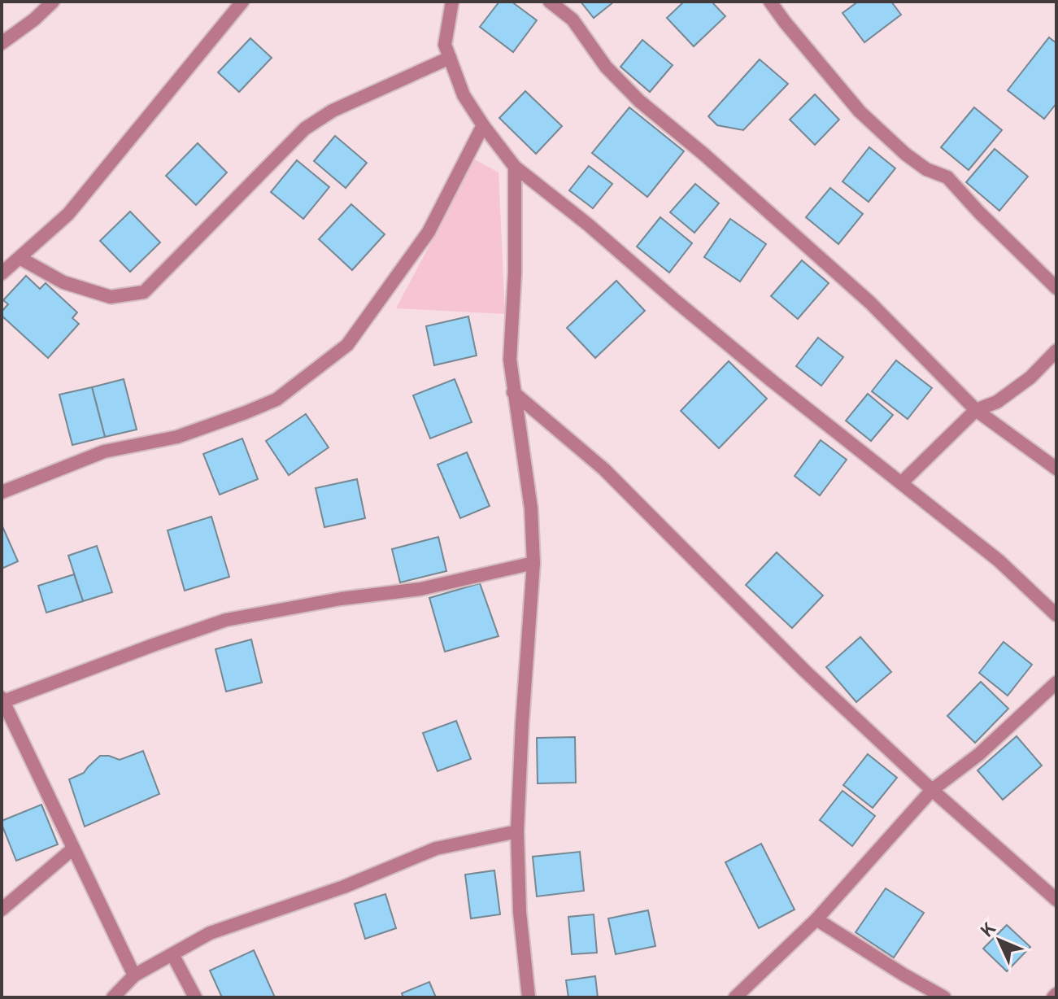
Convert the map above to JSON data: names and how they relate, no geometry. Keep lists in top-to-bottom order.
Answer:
{
  "north": "top left"
}
